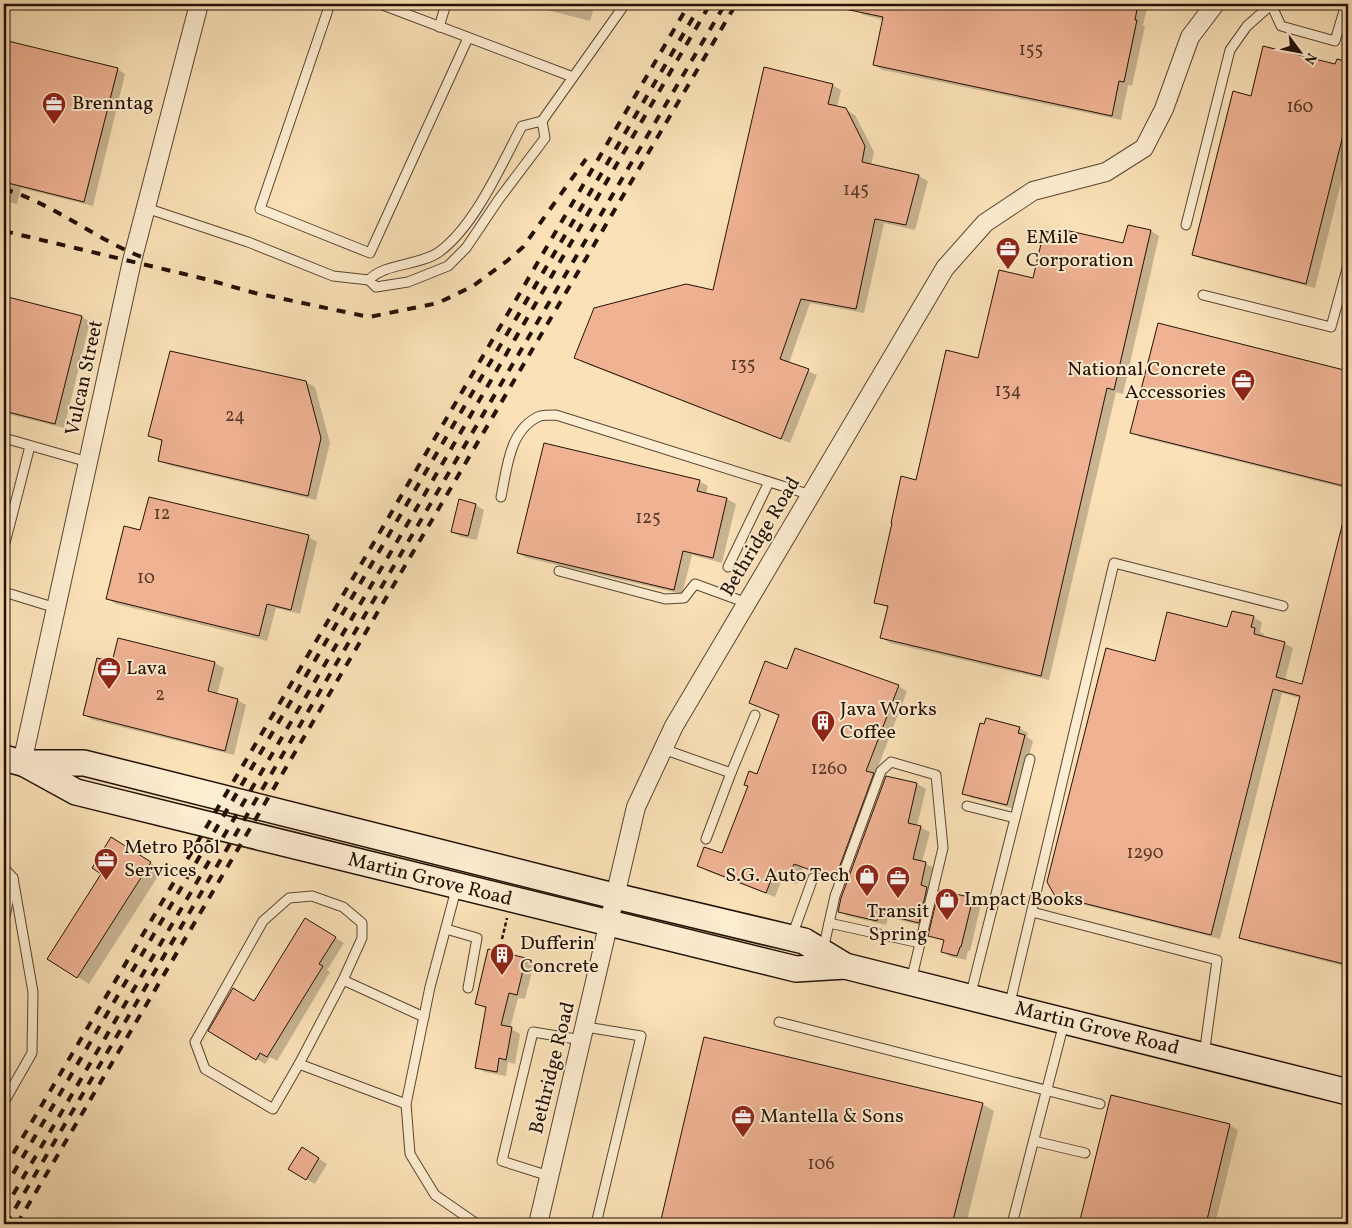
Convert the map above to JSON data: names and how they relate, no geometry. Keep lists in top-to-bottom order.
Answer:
{
  "streets": {
    "main road": ["Martin Grove Road"],
    "street": ["Vulcan Street", "Bethridge Road"]
  },
  "crossings": [
    ["Vulcan Street", "Martin Grove Road"],
    ["Bethridge Road", "Martin Grove Road"]
  ],
  "places": {
    "office": [
      "Brenntag",
      "EMile Corporation",
      "National Concrete Accessories",
      "Lava",
      "Metro Pool Services",
      "Transit Spring",
      "Mantella & Sons"
    ],
    "building": ["Java Works Coffee", "Dufferin Concrete"],
    "shop": ["S.G. Auto Tech", "Impact Books"]
  },
  "house_numbers": [
    "155",
    "160",
    "145",
    "135",
    "134",
    "24",
    "12",
    "125",
    "10",
    "2",
    "1260",
    "1290",
    "106"
  ],
  "north": "bottom right"
}
